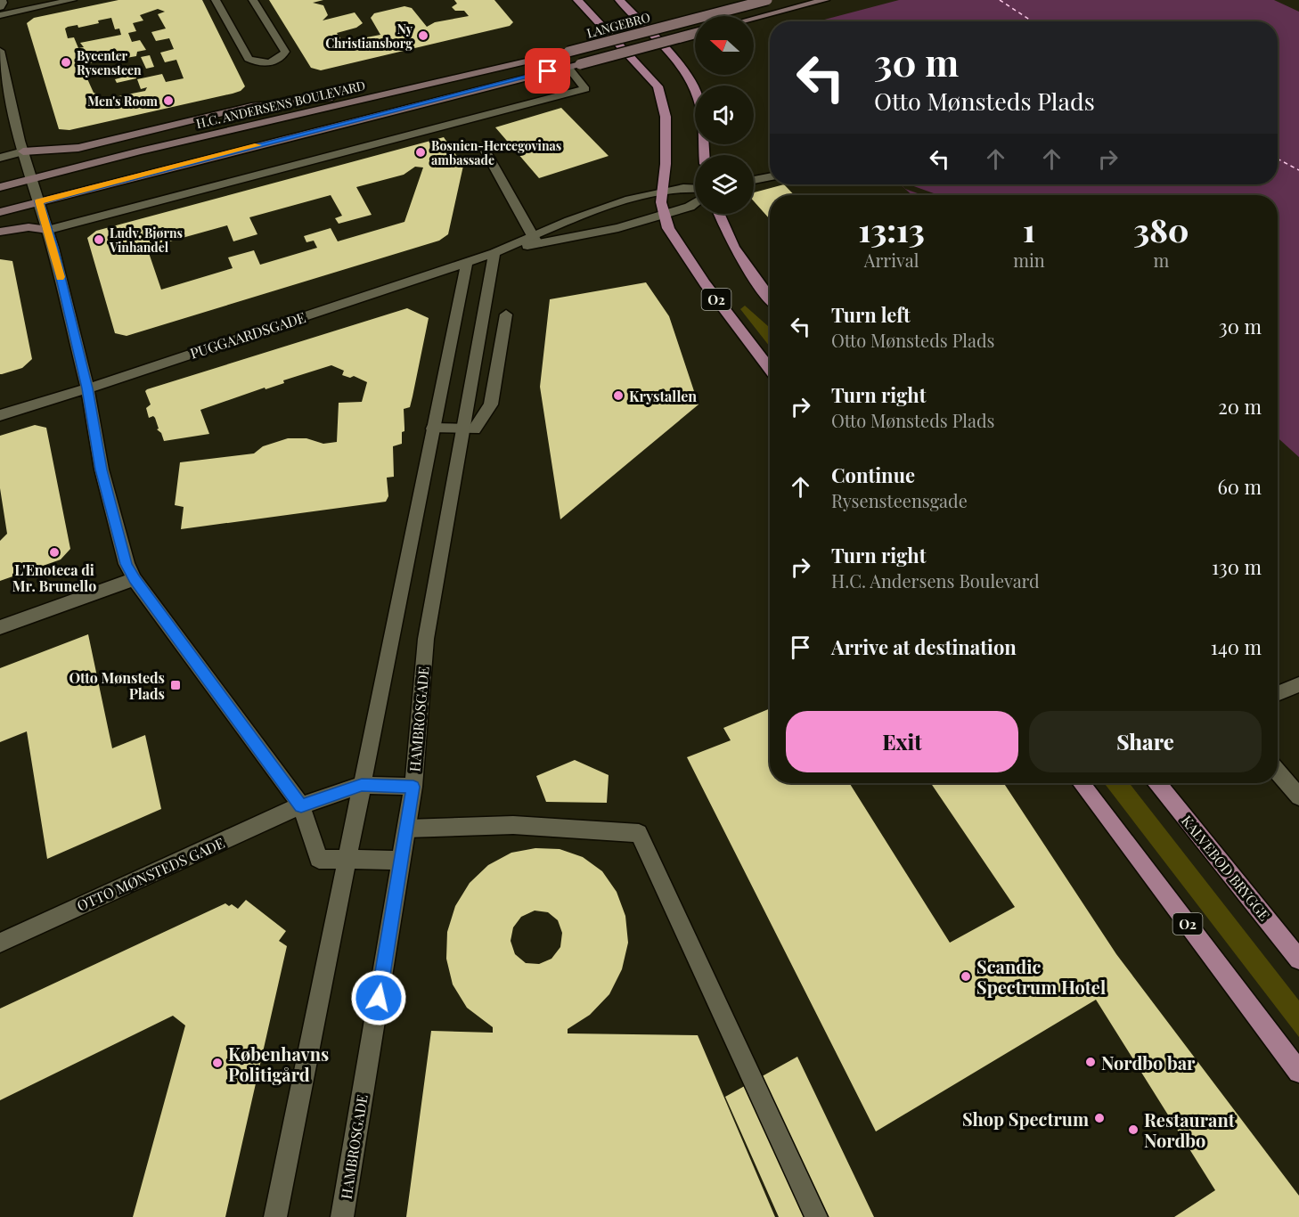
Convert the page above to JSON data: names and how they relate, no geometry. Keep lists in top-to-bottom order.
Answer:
{
  "streets": {
    "main road": ["O2", "KALVEBOD BRYGGE"],
    "street": [
      "LANGEBRO",
      "H.C. ANDERSENS BOULEVARD",
      "PUGGAARDSGADE",
      "HAMBROSGADE",
      "OTTO MØNSTEDS GADE"
    ]
  },
  "crossings": [
    ["LANGEBRO", "H.C. ANDERSENS BOULEVARD"],
    ["O2", "PUGGAARDSGADE"],
    ["PUGGAARDSGADE", "HAMBROSGADE"]
  ],
  "places": {
    "other": [
      "Ny Christiansborg",
      "Bycenter Rysensteen",
      "Men's Room",
      "Bosnien-Hercegovinas ambassade",
      "Ludv. Bjørns Vinhandel",
      "Krystallen",
      "L'Enoteca di Mr. Brunello",
      "Scandic Spectrum Hotel",
      "Nordbo bar",
      "Københavns Politigård",
      "Shop Spectrum",
      "Restaurant Nordbo"
    ],
    "transit": ["Otto Mønsteds Plads"]
  },
  "north": "left",
  "page": {
    "turn": ["30 m", "Otto Mønsteds Plads"],
    "eta": [
      "13:13",
      "Arrival",
      "1",
      "min",
      "380",
      "m"
    ],
    "list": [
      {
        "name": "Turn left",
        "note": "Otto Mønsteds Plads",
        "value": "30 m"
      },
      {
        "name": "Turn right",
        "note": "Otto Mønsteds Plads",
        "value": "20 m"
      },
      {
        "name": "Continue",
        "note": "Rysensteensgade",
        "value": "60 m"
      },
      {
        "name": "Turn right",
        "note": "H.C. Andersens Boulevard",
        "value": "130 m"
      },
      {
        "name": "Arrive at destination",
        "value": "140 m"
      }
    ],
    "buttons": ["Exit", "Share"]
  }
}
